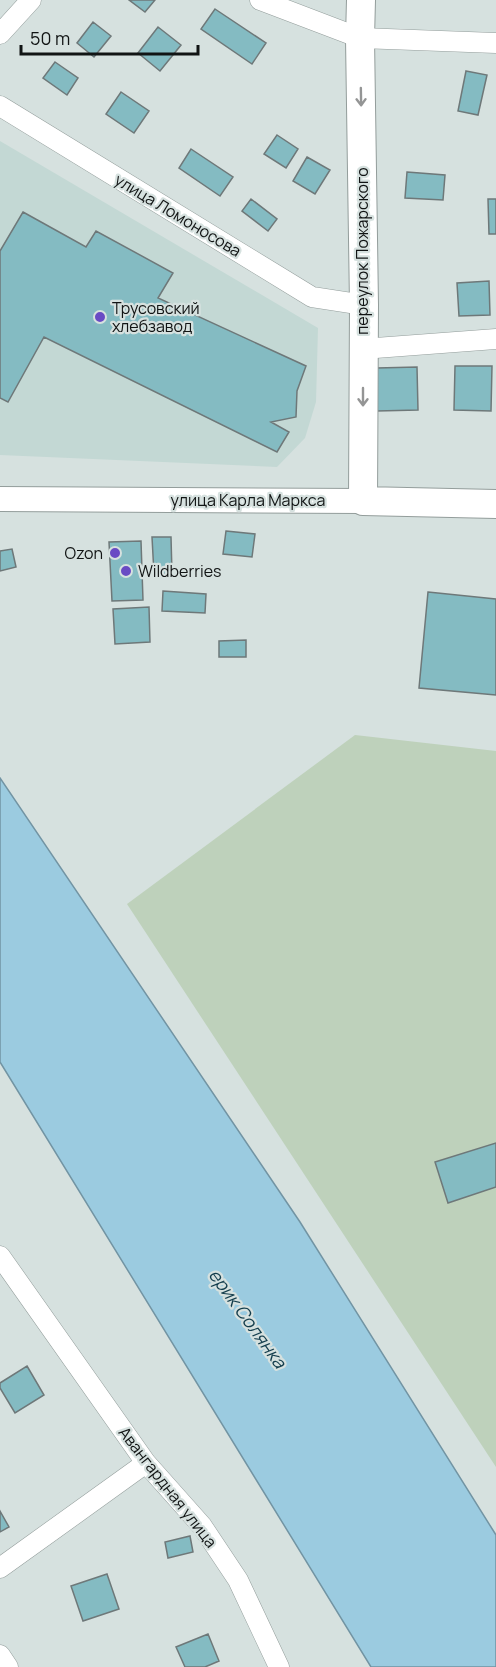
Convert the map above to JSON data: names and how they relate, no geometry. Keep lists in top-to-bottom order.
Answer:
{
  "streets": {
    "main road": ["переулок Пожарского", "улица Карла Маркса"],
    "street": ["улица Ломоносова", "Авангардная улица"]
  },
  "crossings": [
    ["улица Ломоносова", "переулок Пожарского"],
    ["переулок Пожарского", "улица Карла Маркса"]
  ],
  "one_way": ["переулок Пожарского"],
  "water": ["ерик Солянка"],
  "places": ["Трусовский хлебзавод", "Ozon", "Wildberries"],
  "scale_bar": "50 m"
}
